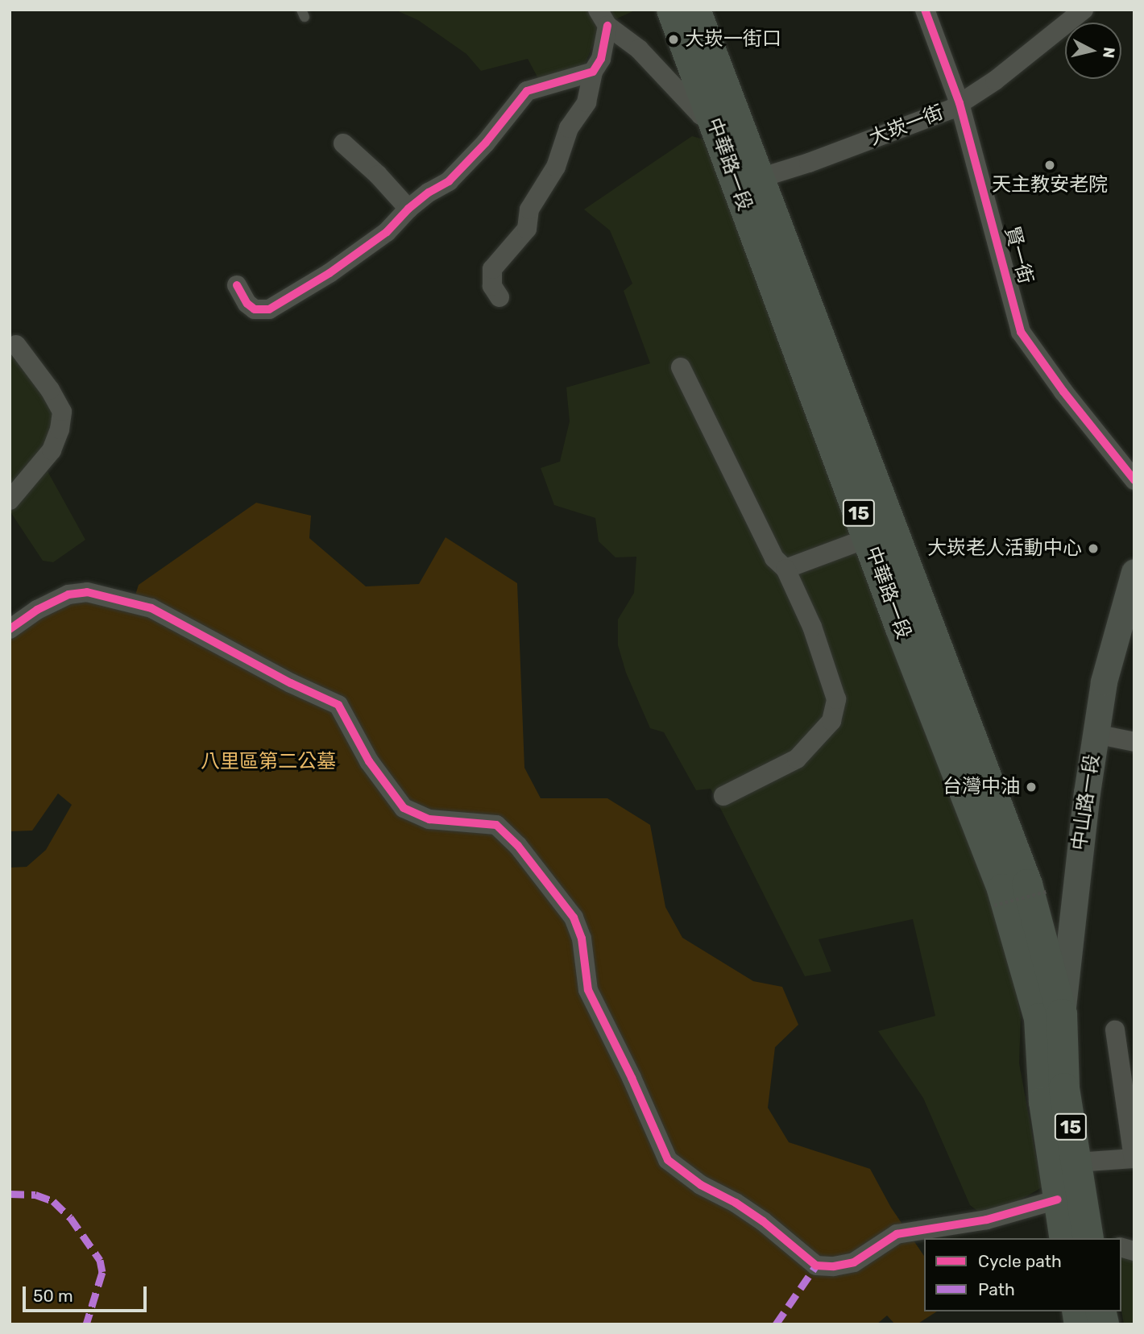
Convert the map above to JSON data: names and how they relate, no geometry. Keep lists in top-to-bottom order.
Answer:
{
  "streets": {
    "main road": ["中華路一段", "15", "中山路一段"],
    "street": ["大崁一街", "賢一街"]
  },
  "crossings": [
    ["大崁一街", "中華路一段"],
    ["大崁一街", "賢一街"],
    ["中華路一段", "15"],
    ["中華路一段", "中山路一段"],
    ["15", "中山路一段"]
  ],
  "parks": ["八里區第二公墓"],
  "places": [
    "大崁一街口",
    "天主教安老院",
    "大崁老人活動中心",
    "台灣中油"
  ],
  "legend": ["Cycle path", "Path"],
  "scale_bar": "50 m",
  "north": "right"
}
